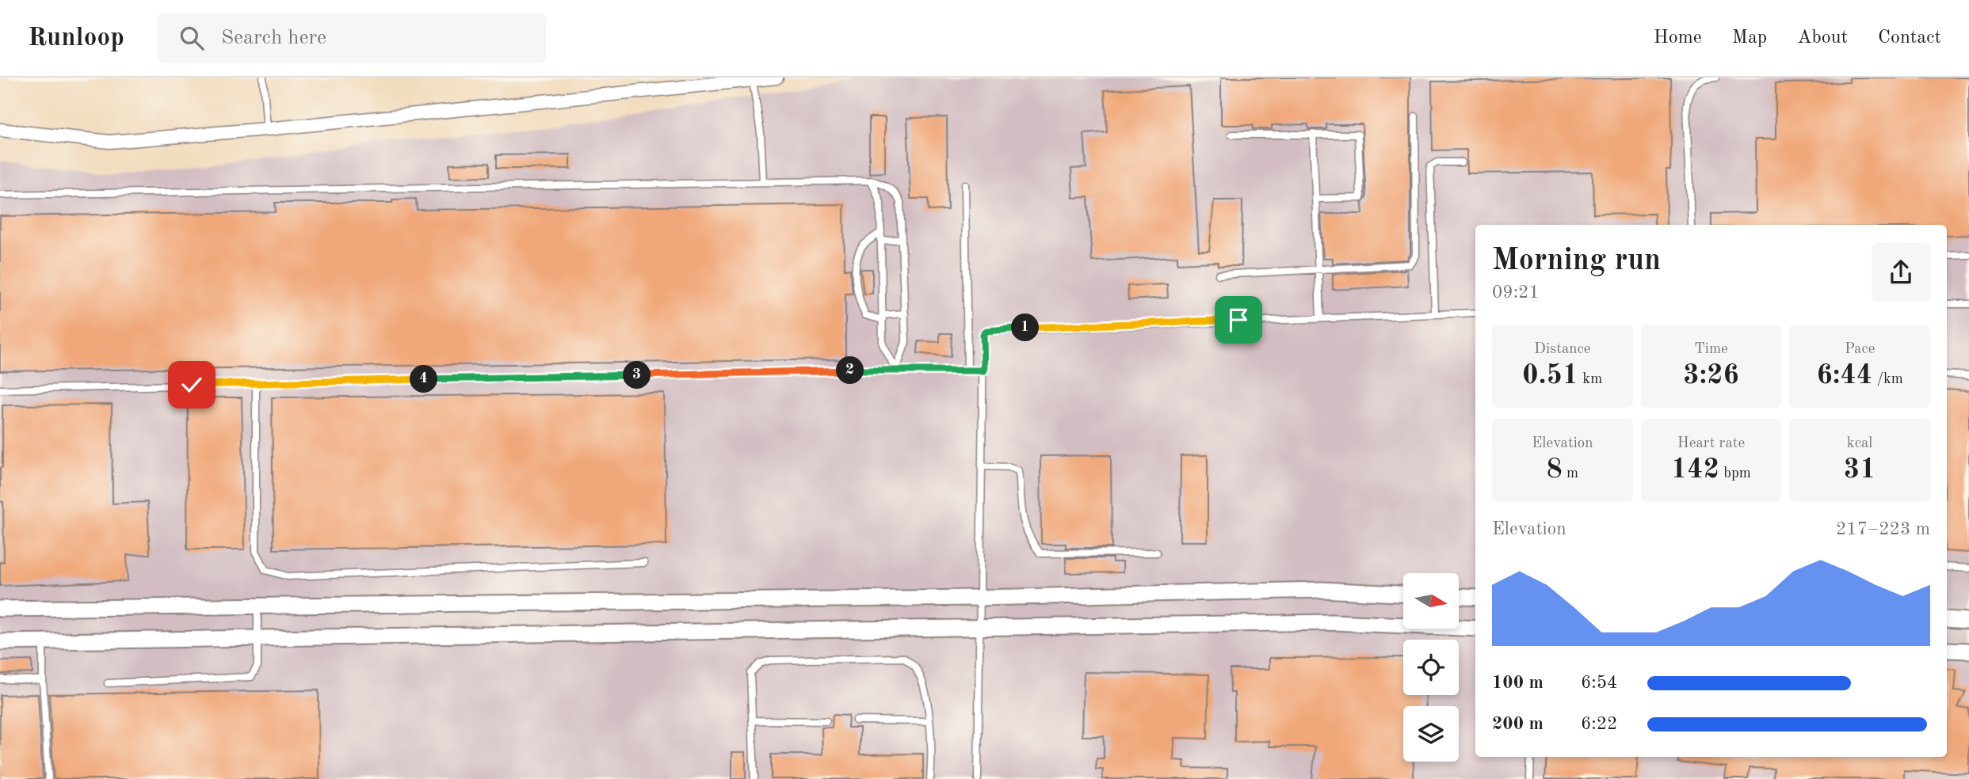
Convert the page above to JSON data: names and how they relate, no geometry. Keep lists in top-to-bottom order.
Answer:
{
  "north": "right",
  "page": {
    "header": "Runloop",
    "search": "Search here",
    "nav": [
      "Home",
      "Map",
      "About",
      "Contact"
    ],
    "heading": ["Morning run", "09:21"],
    "pins": [
      "1",
      "2",
      "3",
      "4"
    ],
    "stats": [
      ["Distance", "0.51 km"],
      ["Time", "3:26"],
      ["Pace", "6:44 /km"],
      ["Elevation", "8 m"],
      ["Heart rate", "142 bpm"],
      ["kcal", "31"]
    ],
    "chart": ["Elevation", "217–223 m"],
    "list": [
      {
        "name": "100 m",
        "note": "6:54"
      },
      {
        "name": "200 m",
        "note": "6:22"
      }
    ]
  }
}
